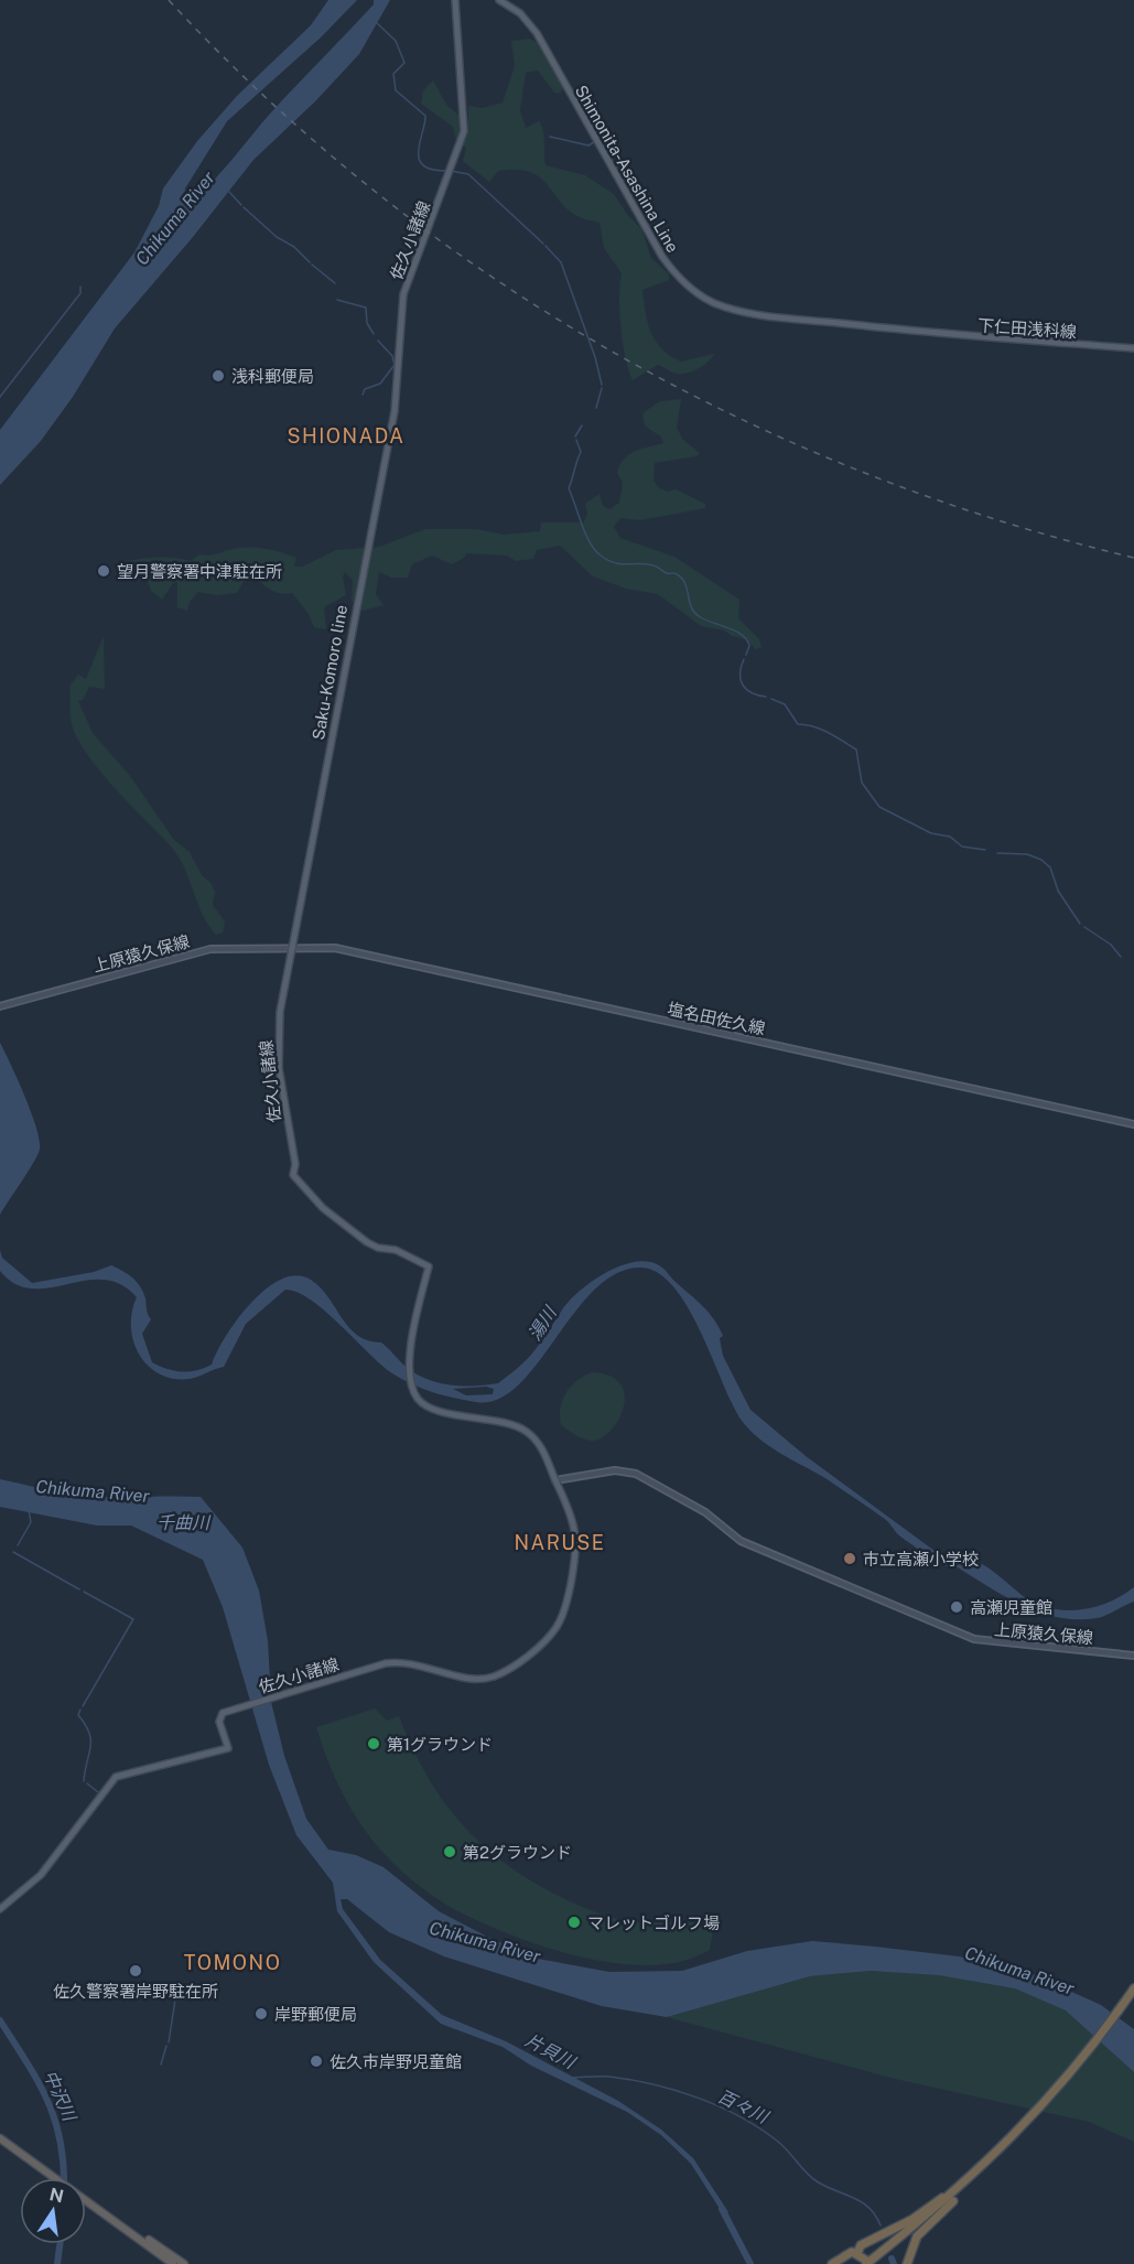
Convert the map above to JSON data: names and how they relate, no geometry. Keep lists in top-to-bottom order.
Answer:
{
  "streets": {
    "main road": [
      "佐久小諸線",
      "下仁田浅科線",
      "Saku-Komoro line",
      "上原猿久保線",
      "塩名田佐久線"
    ]
  },
  "crossings": [
    ["佐久小諸線", "Saku-Komoro line"],
    ["Saku-Komoro line", "上原猿久保線"],
    ["Saku-Komoro line", "塩名田佐久線"],
    ["上原猿久保線", "塩名田佐久線"]
  ],
  "districts": ["SHIONADA", "NARUSE", "TOMONO"],
  "water": [
    "Chikuma River",
    "湯川",
    "千曲川",
    "片貝川",
    "中沢川",
    "百々川"
  ],
  "places": [
    "浅科郵便局",
    "望月警察署中津駐在所",
    "市立高瀬小学校",
    "高瀬児童館",
    "第1グラウンド",
    "第2グラウンド",
    "マレットゴルフ場",
    "佐久警察署岸野駐在所",
    "岸野郵便局",
    "佐久市岸野児童館"
  ],
  "north": "top"
}
